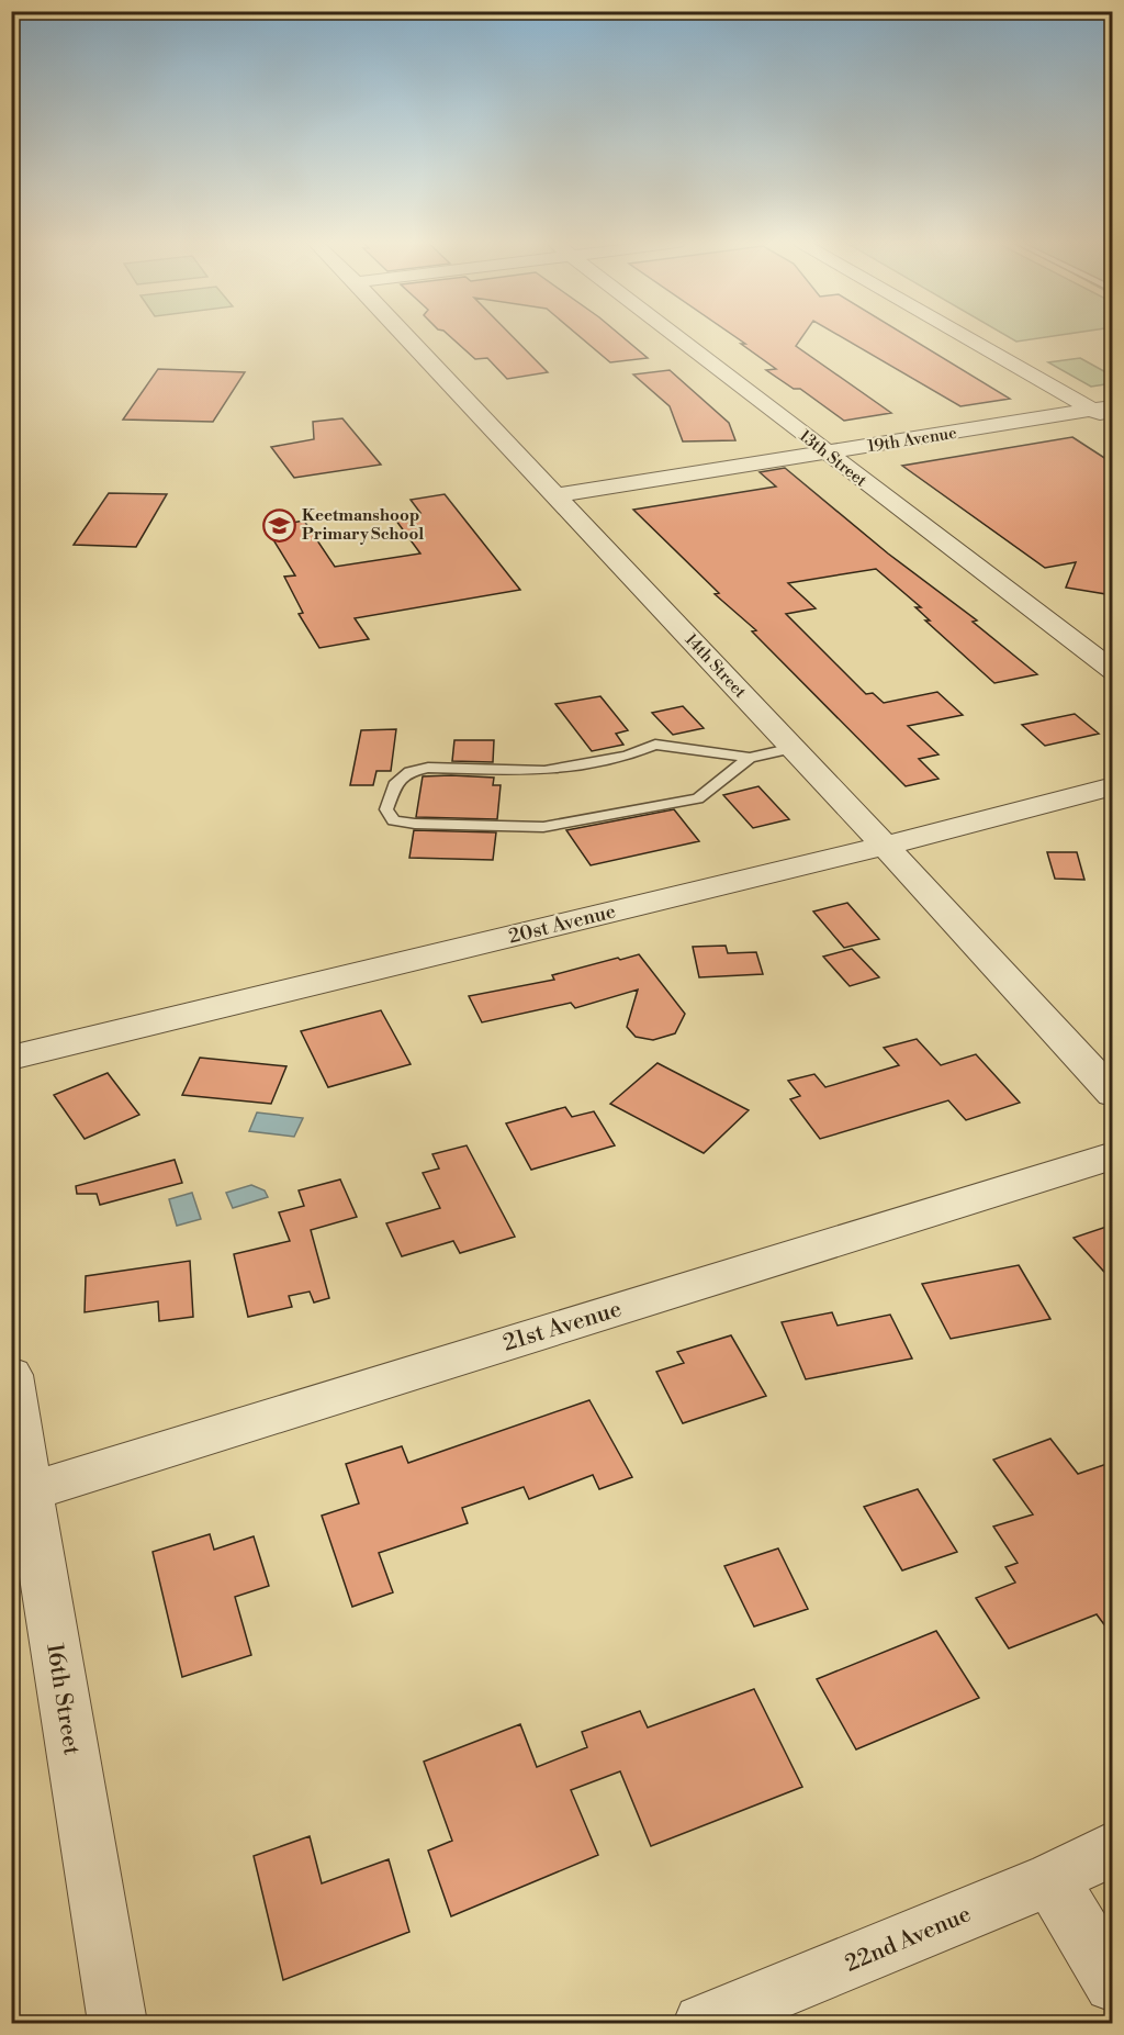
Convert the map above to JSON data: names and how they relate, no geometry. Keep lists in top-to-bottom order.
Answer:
{
  "streets": {
    "street": [
      "19th Avenue",
      "13th Street",
      "14th Street",
      "20st Avenue",
      "21st Avenue",
      "16th Street",
      "22nd Avenue"
    ]
  },
  "crossings": [
    ["19th Avenue", "13th Street"],
    ["19th Avenue", "14th Street"],
    ["14th Street", "20st Avenue"],
    ["21st Avenue", "16th Street"]
  ],
  "places": {
    "school or university": ["Keetmanshoop Primary School"]
  }
}
